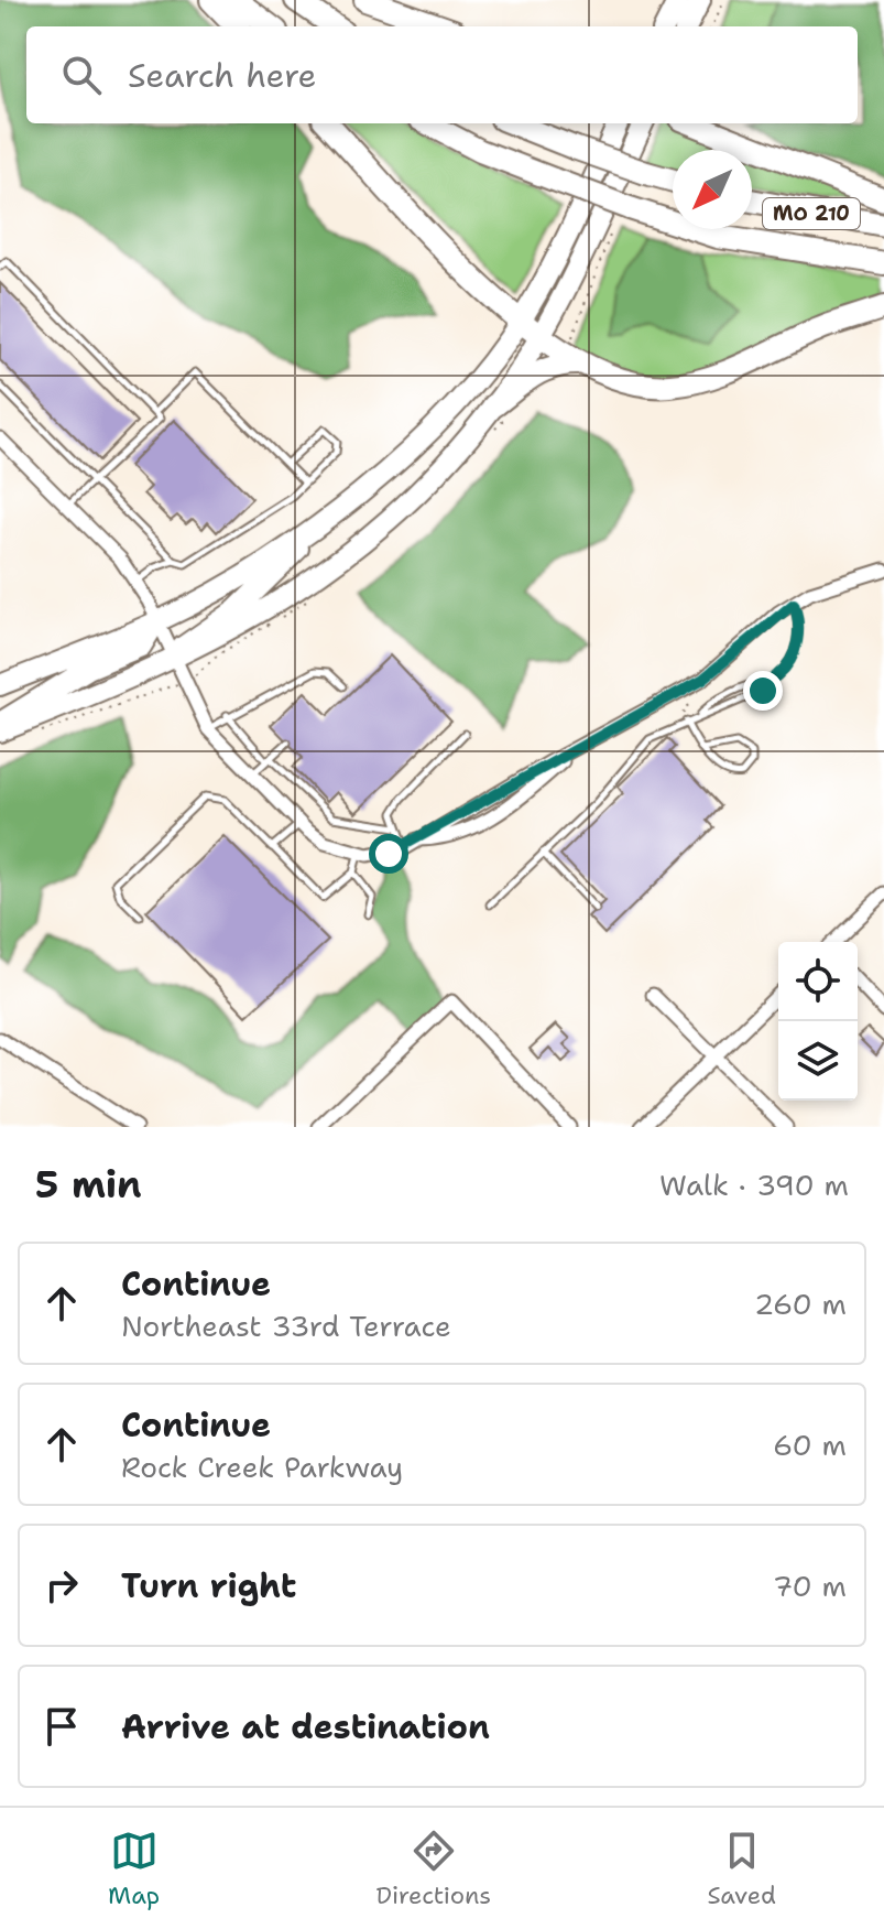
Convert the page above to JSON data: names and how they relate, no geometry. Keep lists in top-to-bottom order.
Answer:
{
  "streets": {
    "highway": ["MO 210"]
  },
  "north": "bottom left",
  "page": {
    "search": "Search here",
    "heading": ["5 min", "Walk · 390 m"],
    "list": [
      ["Continue", "Northeast 33rd Terrace", "260 m"],
      ["Continue", "Rock Creek Parkway", "60 m"],
      ["Turn right", "70 m"],
      "Arrive at destination"
    ],
    "nav": ["Map", "Directions", "Saved"]
  }
}
